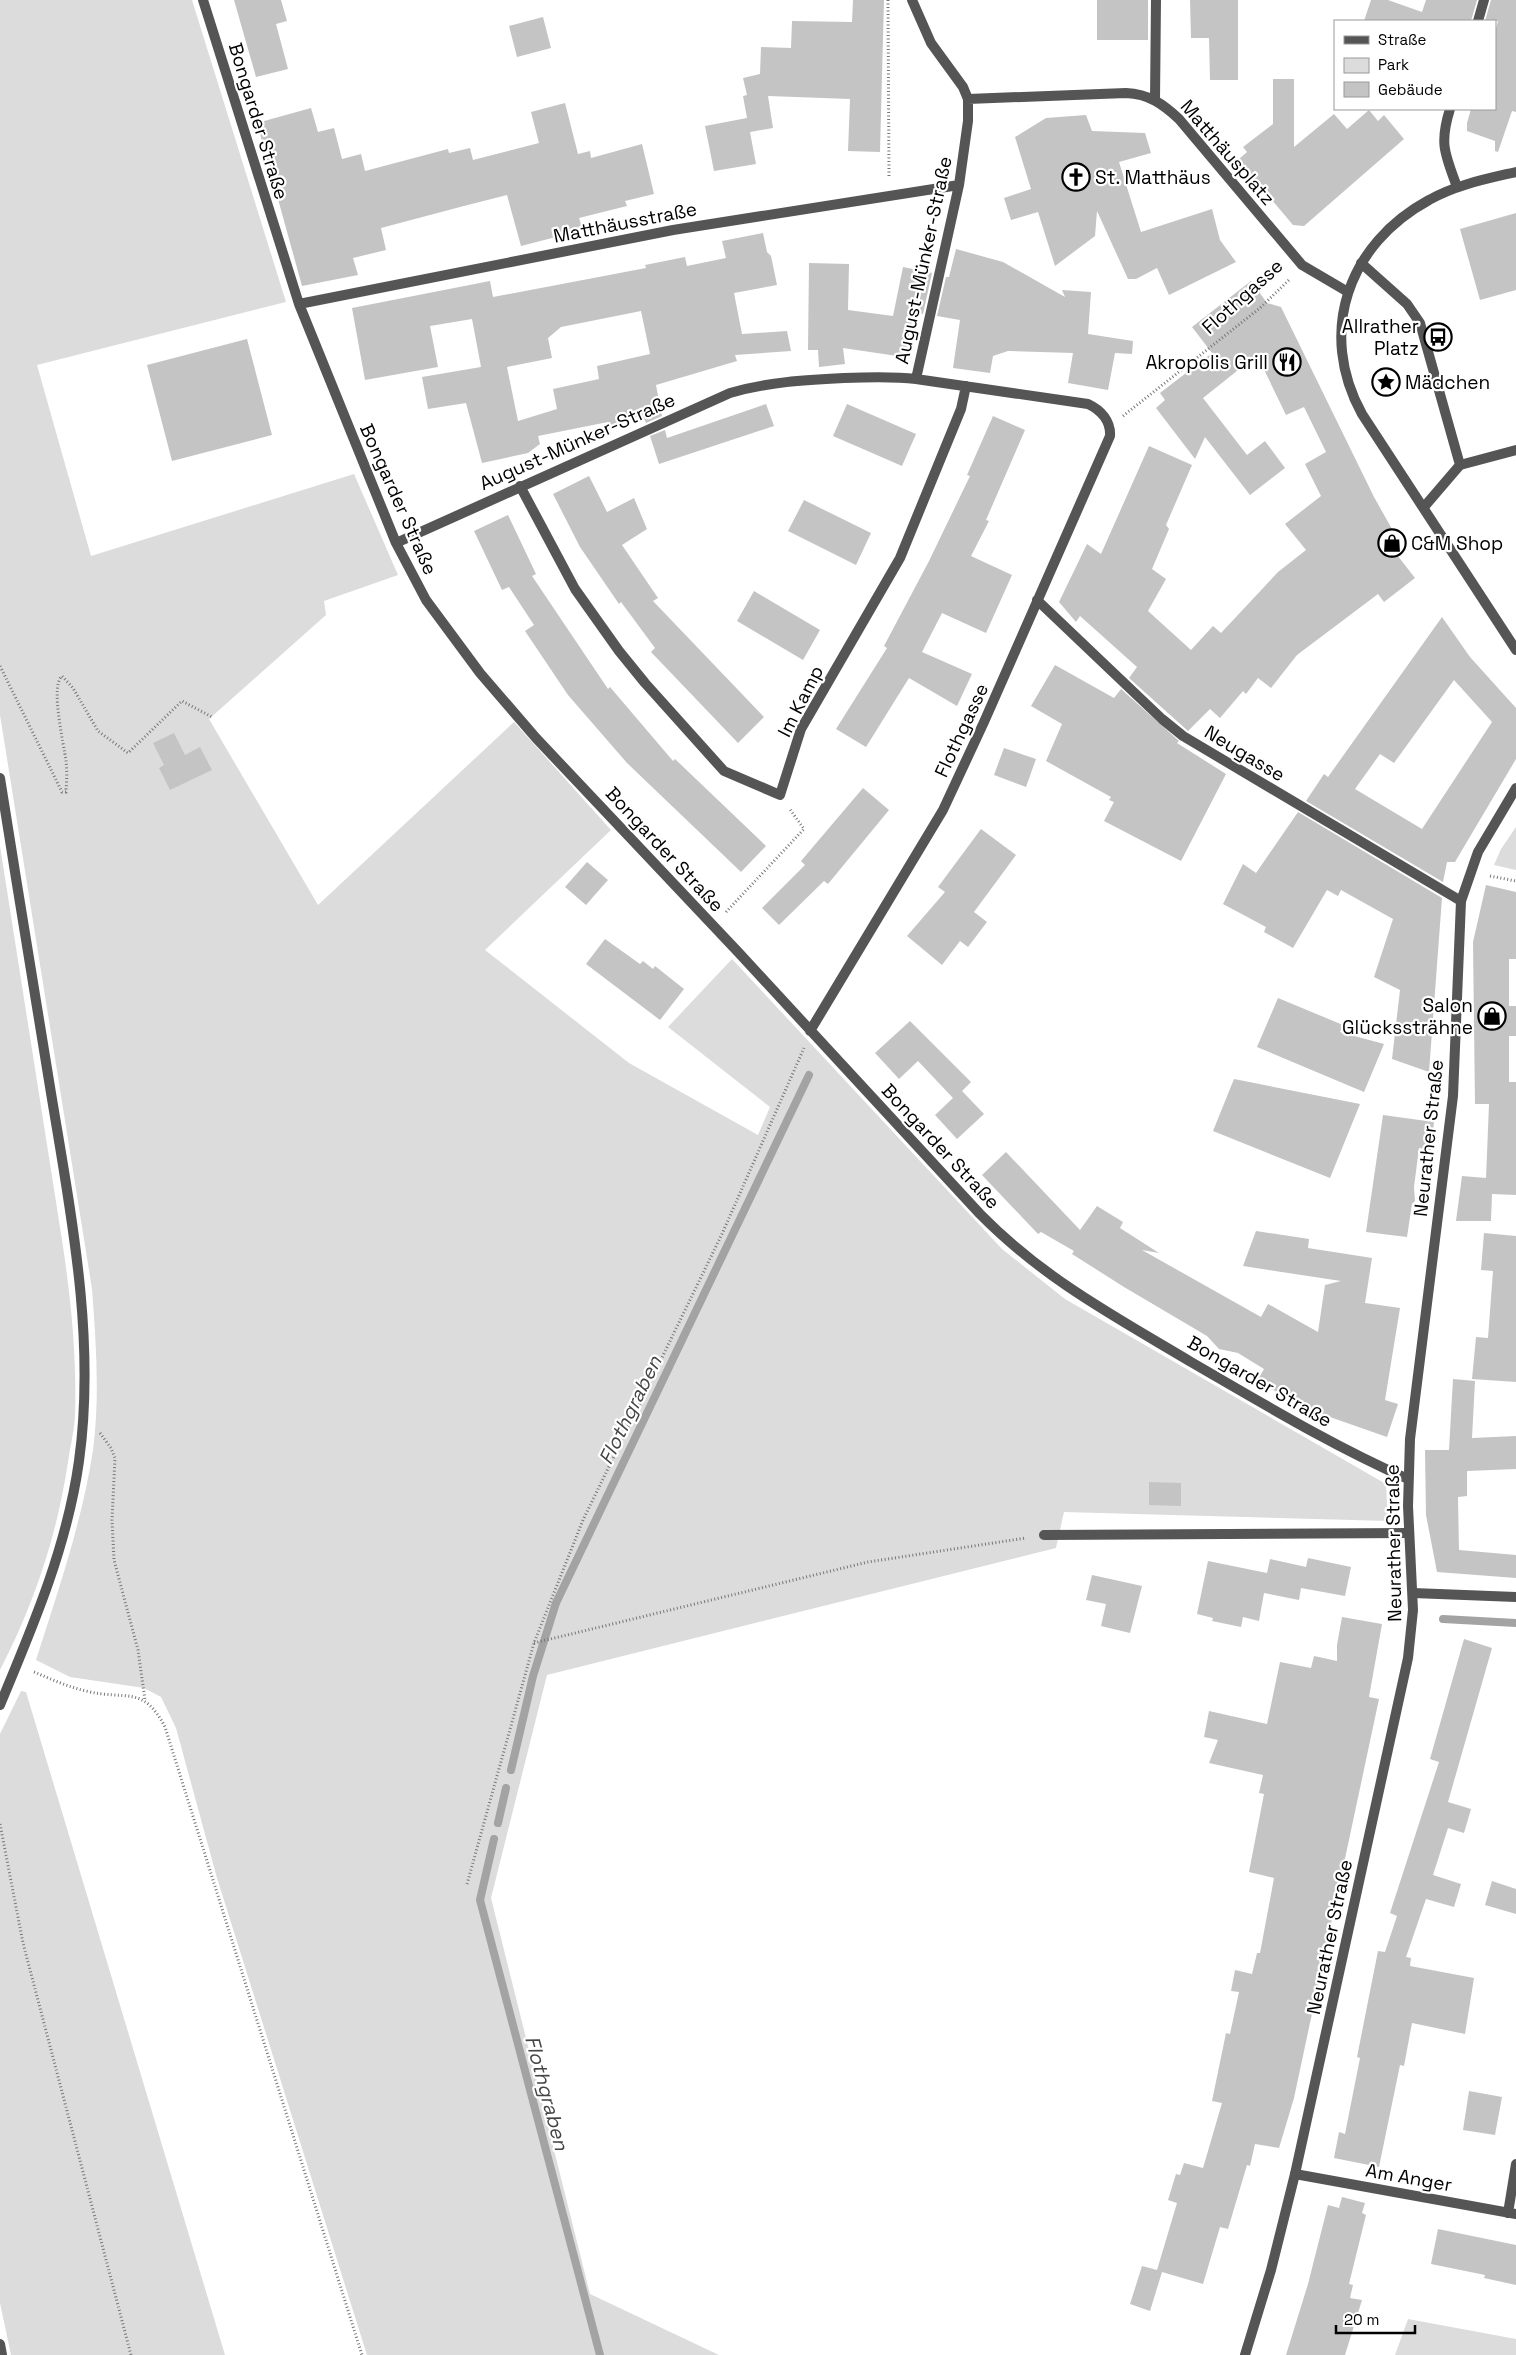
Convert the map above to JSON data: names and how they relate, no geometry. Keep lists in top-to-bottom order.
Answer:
{
  "streets": {
    "street": [
      "Bongarder Straße",
      "Matthäusplatz",
      "Matthäusstraße",
      "August-Münker-Straße",
      "Flothgasse",
      "Im Kamp",
      "Neugasse",
      "Neurather Straße",
      "Am Anger"
    ]
  },
  "crossings": [
    ["Bongarder Straße", "Matthäusstraße"],
    ["Bongarder Straße", "August-Münker-Straße"],
    ["Bongarder Straße", "Flothgasse"],
    ["Bongarder Straße", "Neurather Straße"],
    ["Matthäusplatz", "August-Münker-Straße"],
    ["Matthäusplatz", "Flothgasse"],
    ["Matthäusstraße", "August-Münker-Straße"],
    ["Flothgasse", "Neugasse"],
    ["Neugasse", "Neurather Straße"],
    ["Neurather Straße", "Am Anger"]
  ],
  "water": ["Flothgraben"],
  "places": {
    "church": ["St. Matthäus"],
    "bus stop": ["Allrather Platz"],
    "restaurant": ["Akropolis Grill"],
    "place": ["Mädchen"],
    "shop": ["C&M Shop", "Salon Glückssträhne"]
  },
  "legend": ["Straße", "Park", "Gebäude"],
  "scale_bar": "20 m"
}
